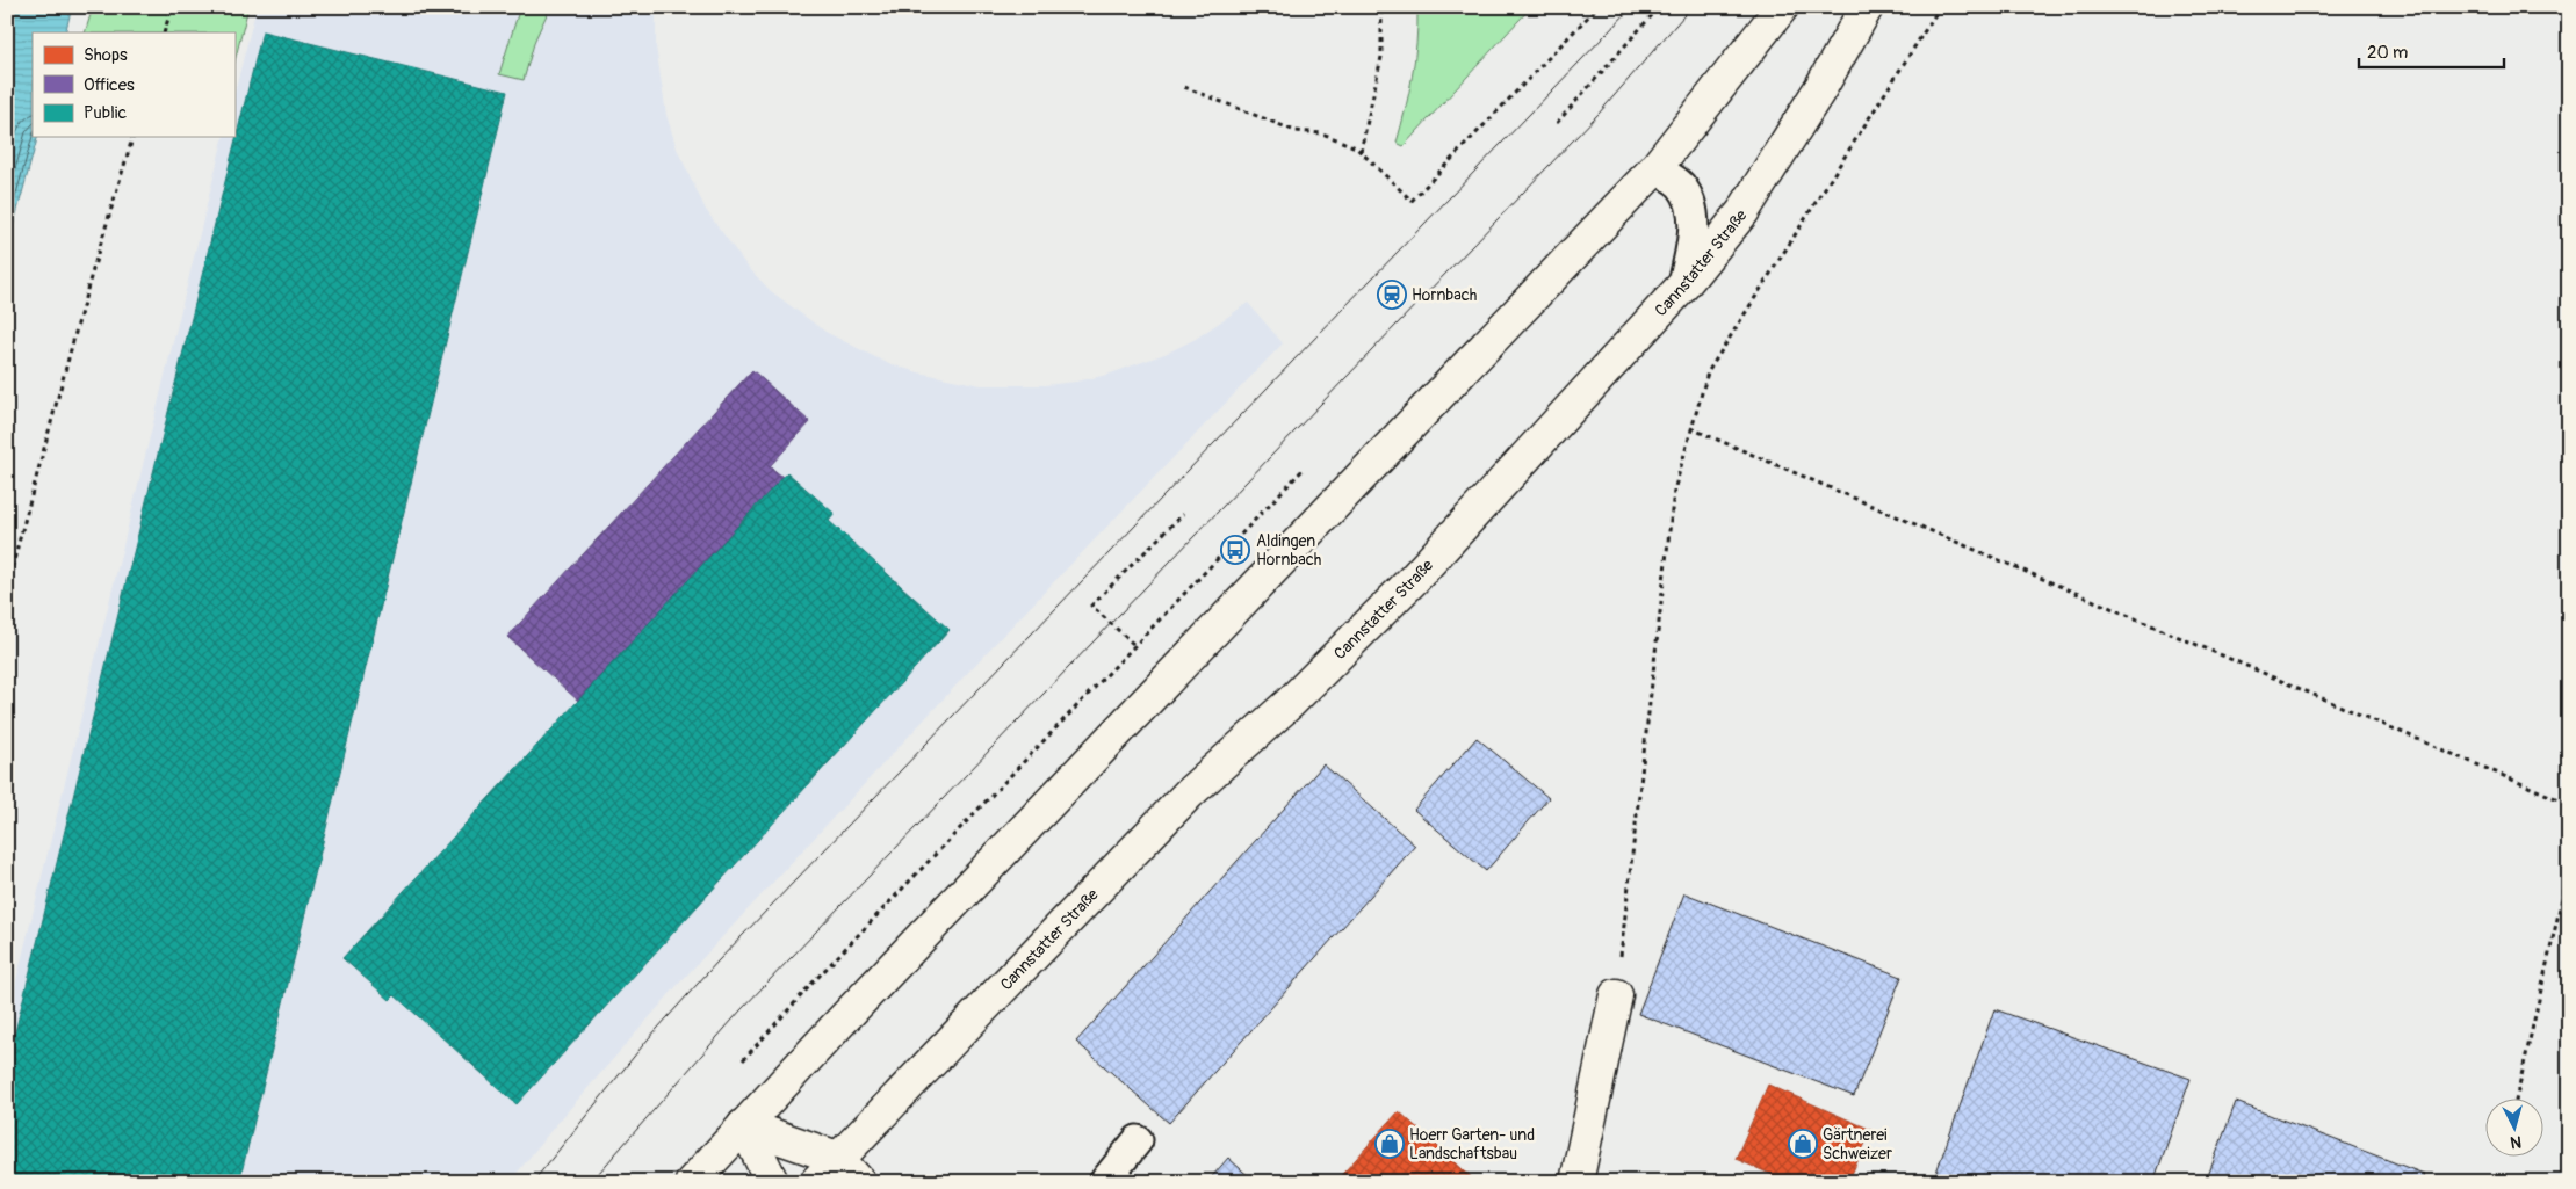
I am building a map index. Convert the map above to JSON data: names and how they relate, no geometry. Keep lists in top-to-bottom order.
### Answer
{
  "streets": {
    "main road": ["Cannstatter Straße"]
  },
  "places": {
    "station": ["Hornbach"],
    "bus stop": ["Aldingen Hornbach"],
    "shop": ["Hoerr Garten- und Landschaftsbau", "Gärtnerei Schweizer"]
  },
  "legend": ["Shops", "Offices", "Public"],
  "scale_bar": "20 m",
  "north": "bottom"
}
